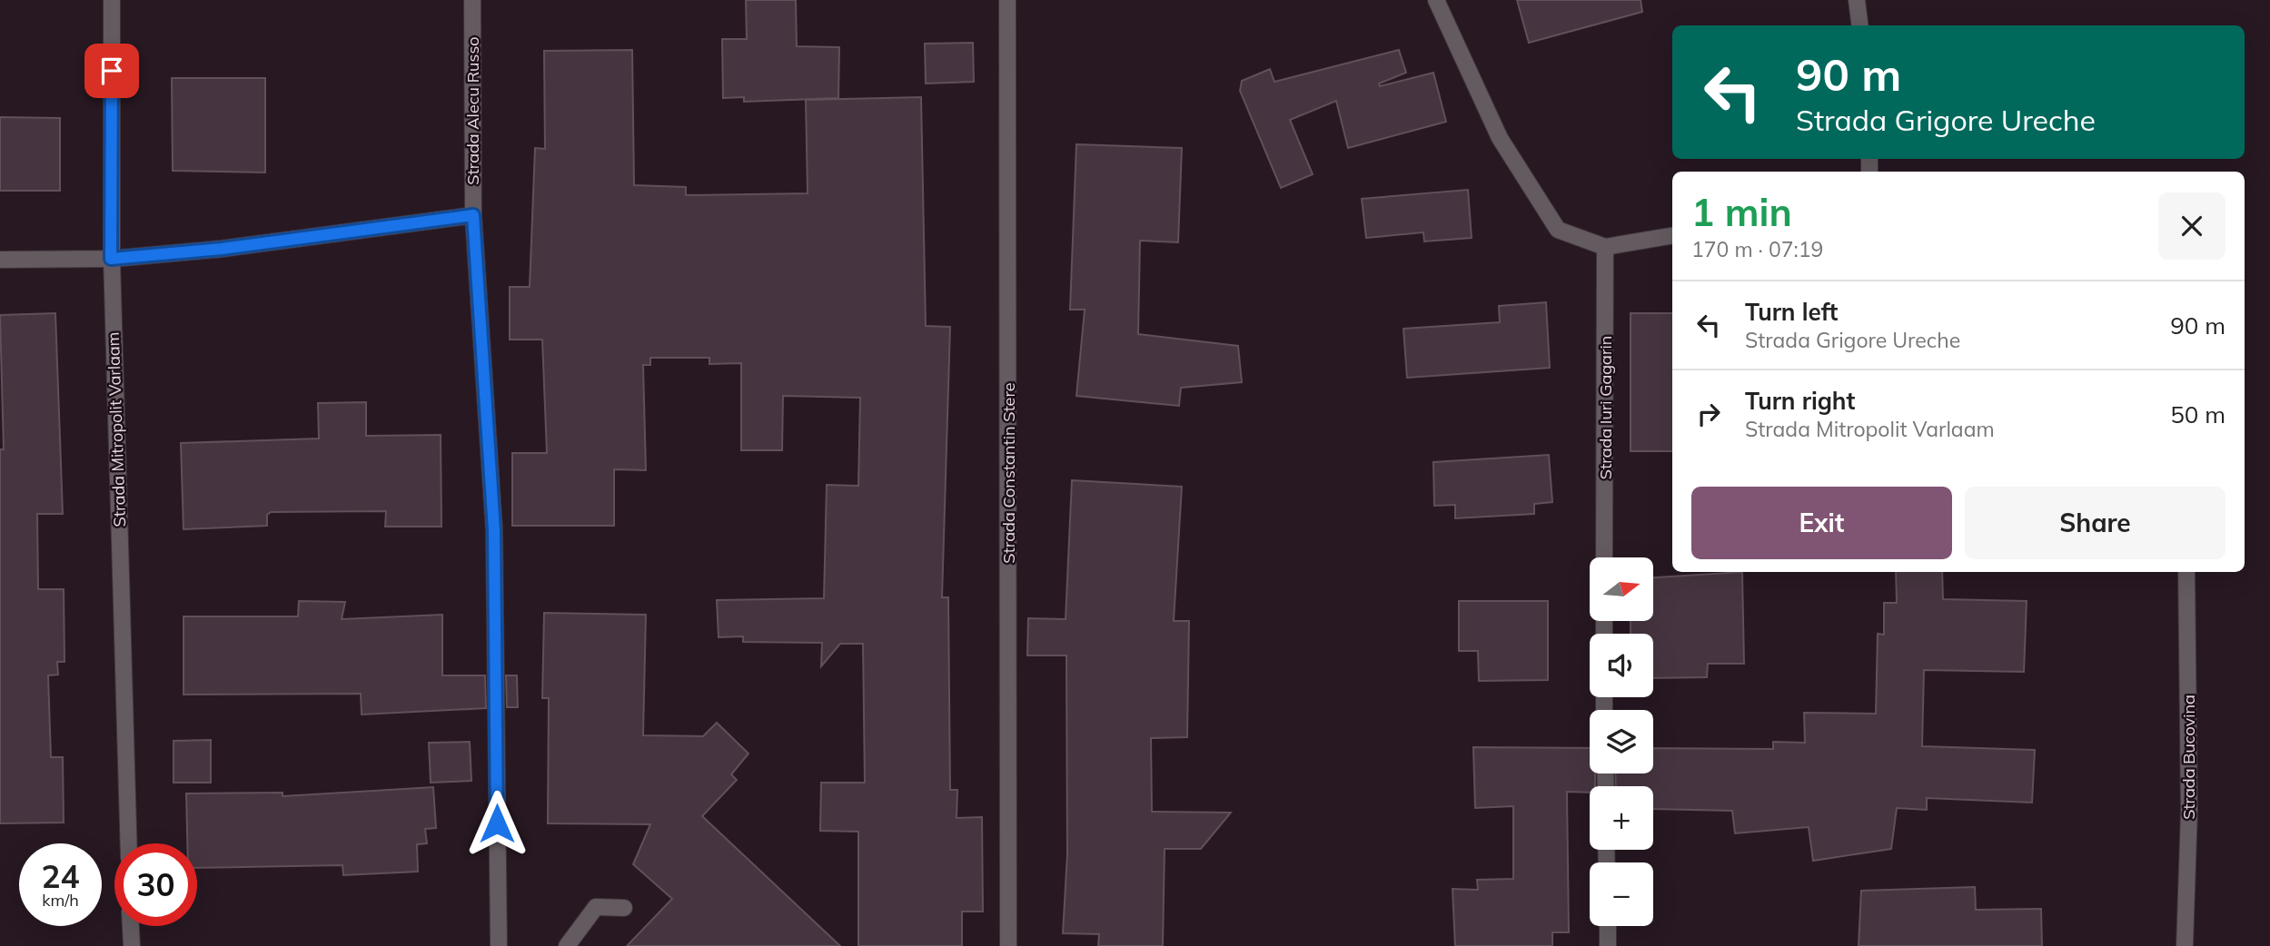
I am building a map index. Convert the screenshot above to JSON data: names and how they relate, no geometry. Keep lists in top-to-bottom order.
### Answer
{
  "streets": {
    "street": [
      "Strada Alecu Russo",
      "Strada Iuri Gagarin",
      "Strada Mitropolit Varlaam",
      "Strada Constantin Stere",
      "Strada Bucovina"
    ]
  },
  "north": "right",
  "page": {
    "turn": ["90 m", "Strada Grigore Ureche"],
    "heading": ["1 min", "170 m · 07:19"],
    "list": [
      {
        "name": "Turn left",
        "note": "Strada Grigore Ureche",
        "value": "90 m"
      },
      {
        "name": "Turn right",
        "note": "Strada Mitropolit Varlaam",
        "value": "50 m"
      }
    ],
    "buttons": ["Exit", "Share"],
    "map_buttons": ["+", "−"],
    "speed": "24 km/h",
    "limit": "30"
  }
}
